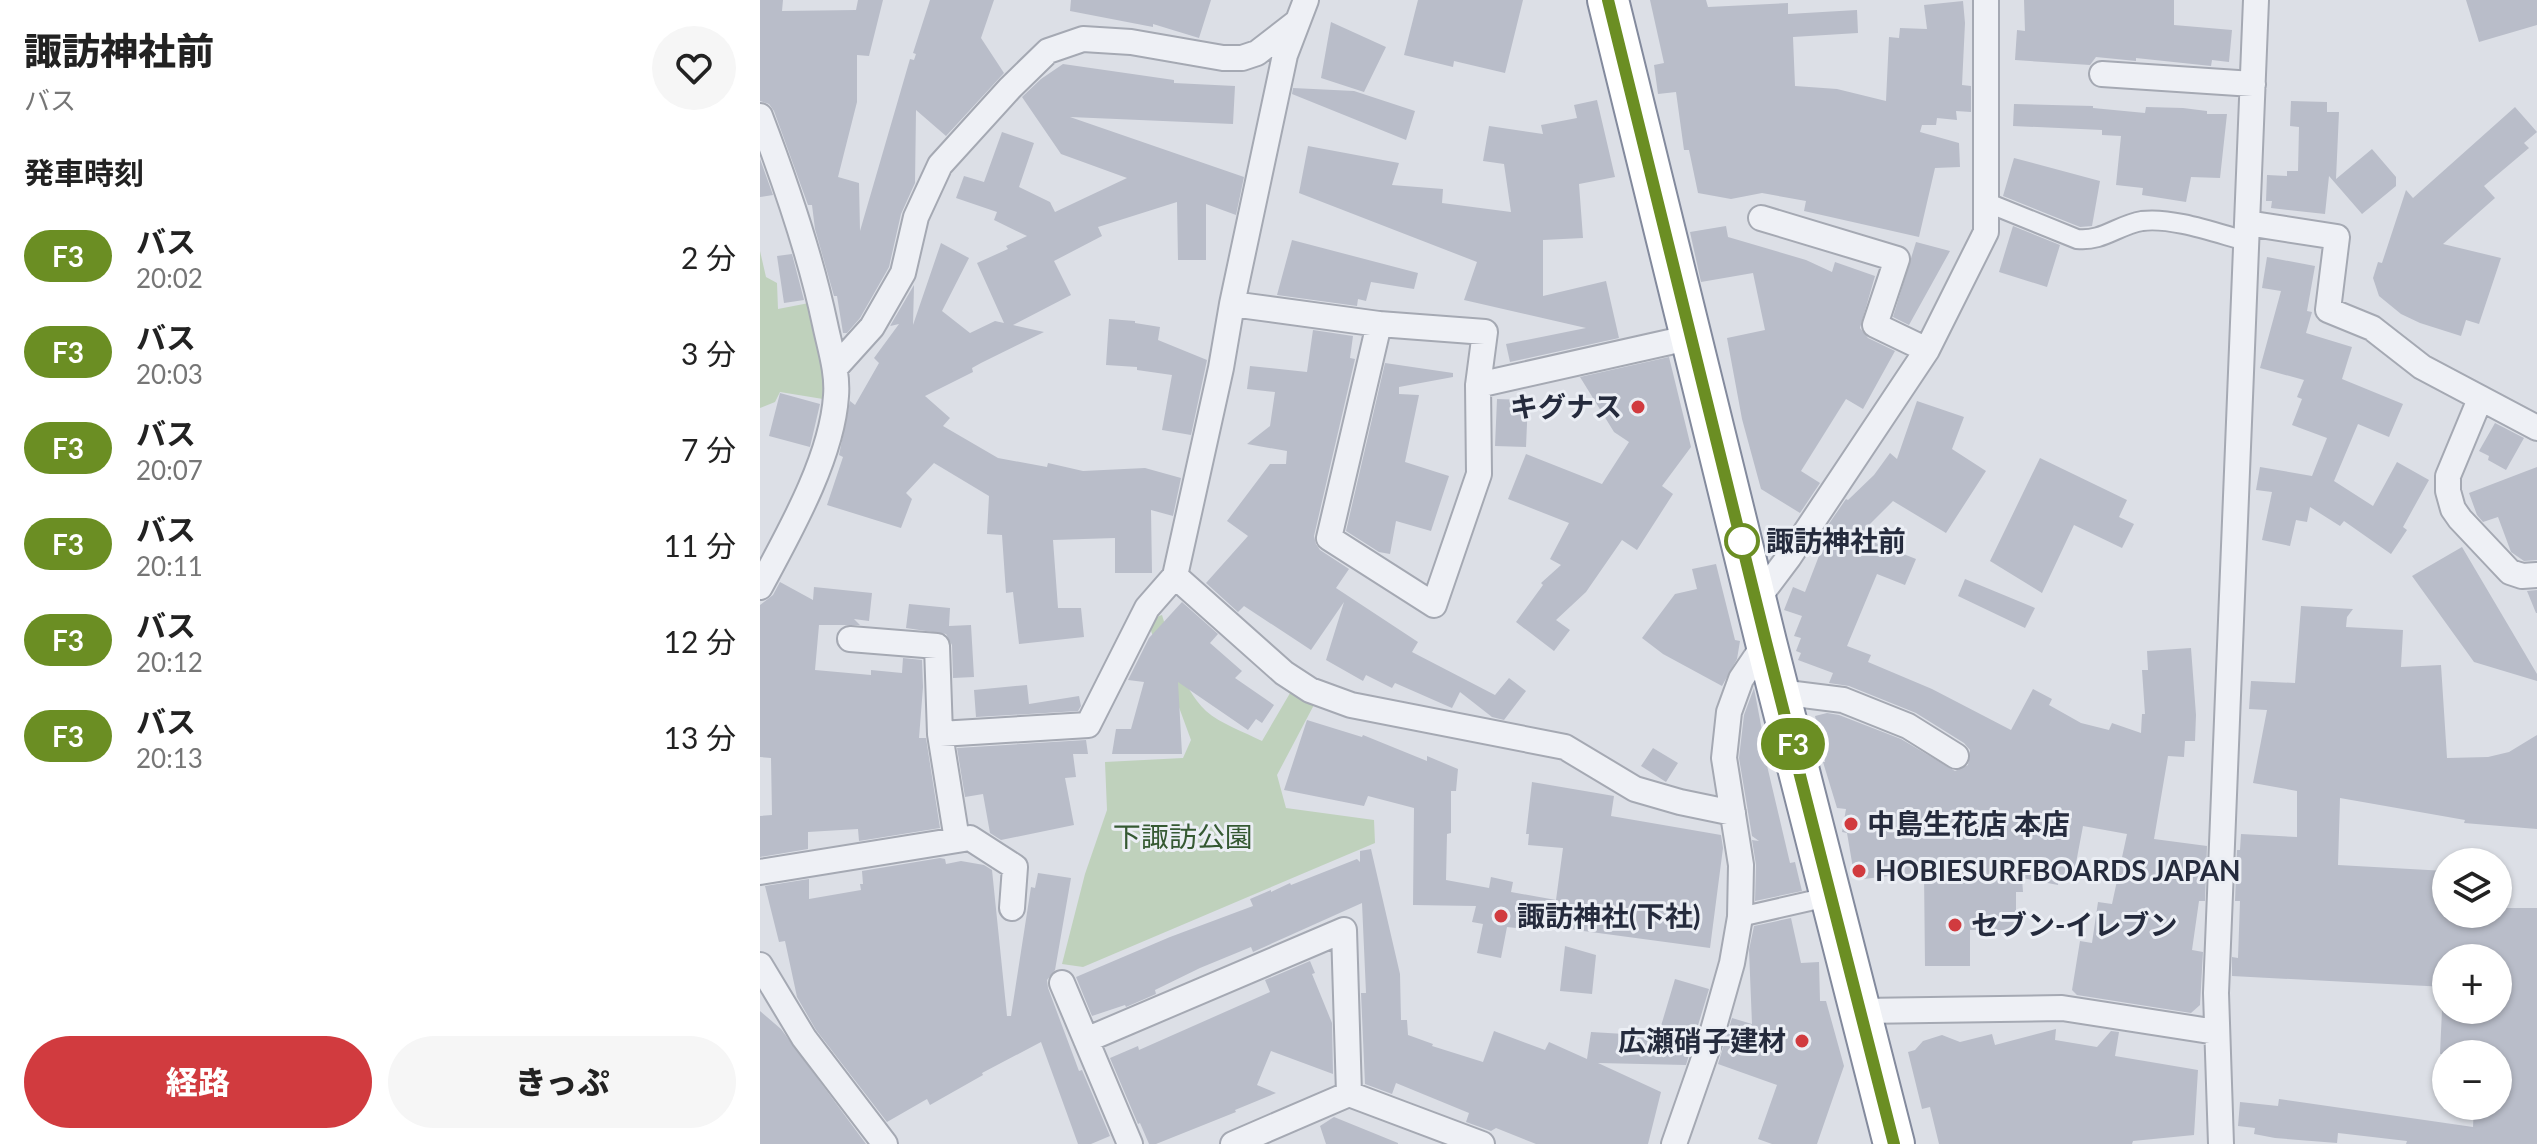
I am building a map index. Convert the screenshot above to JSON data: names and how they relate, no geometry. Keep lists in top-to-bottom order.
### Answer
{
  "parks": ["下諏訪公園"],
  "places": [
    "キグナス",
    "諏訪神社前",
    "中島生花店 本店",
    "HOBIESURFBOARDS JAPAN",
    "諏訪神社(下社)",
    "セブン-イレブン",
    "広瀬硝子建材"
  ],
  "lines": ["bus line F3"],
  "page": {
    "heading": [
      ["諏訪神社前", "バス"],
      "発車時刻"
    ],
    "on_map": "F3",
    "list": [
      {
        "mark": "F3",
        "name": "バス",
        "note": "20:02",
        "value": "2 分"
      },
      {
        "mark": "F3",
        "name": "バス",
        "note": "20:03",
        "value": "3 分"
      },
      {
        "mark": "F3",
        "name": "バス",
        "note": "20:07",
        "value": "7 分"
      },
      {
        "mark": "F3",
        "name": "バス",
        "note": "20:11",
        "value": "11 分"
      },
      {
        "mark": "F3",
        "name": "バス",
        "note": "20:12",
        "value": "12 分"
      },
      {
        "mark": "F3",
        "name": "バス",
        "note": "20:13",
        "value": "13 分"
      }
    ],
    "map_buttons": ["+", "−"],
    "buttons": ["経路", "きっぷ"]
  }
}
